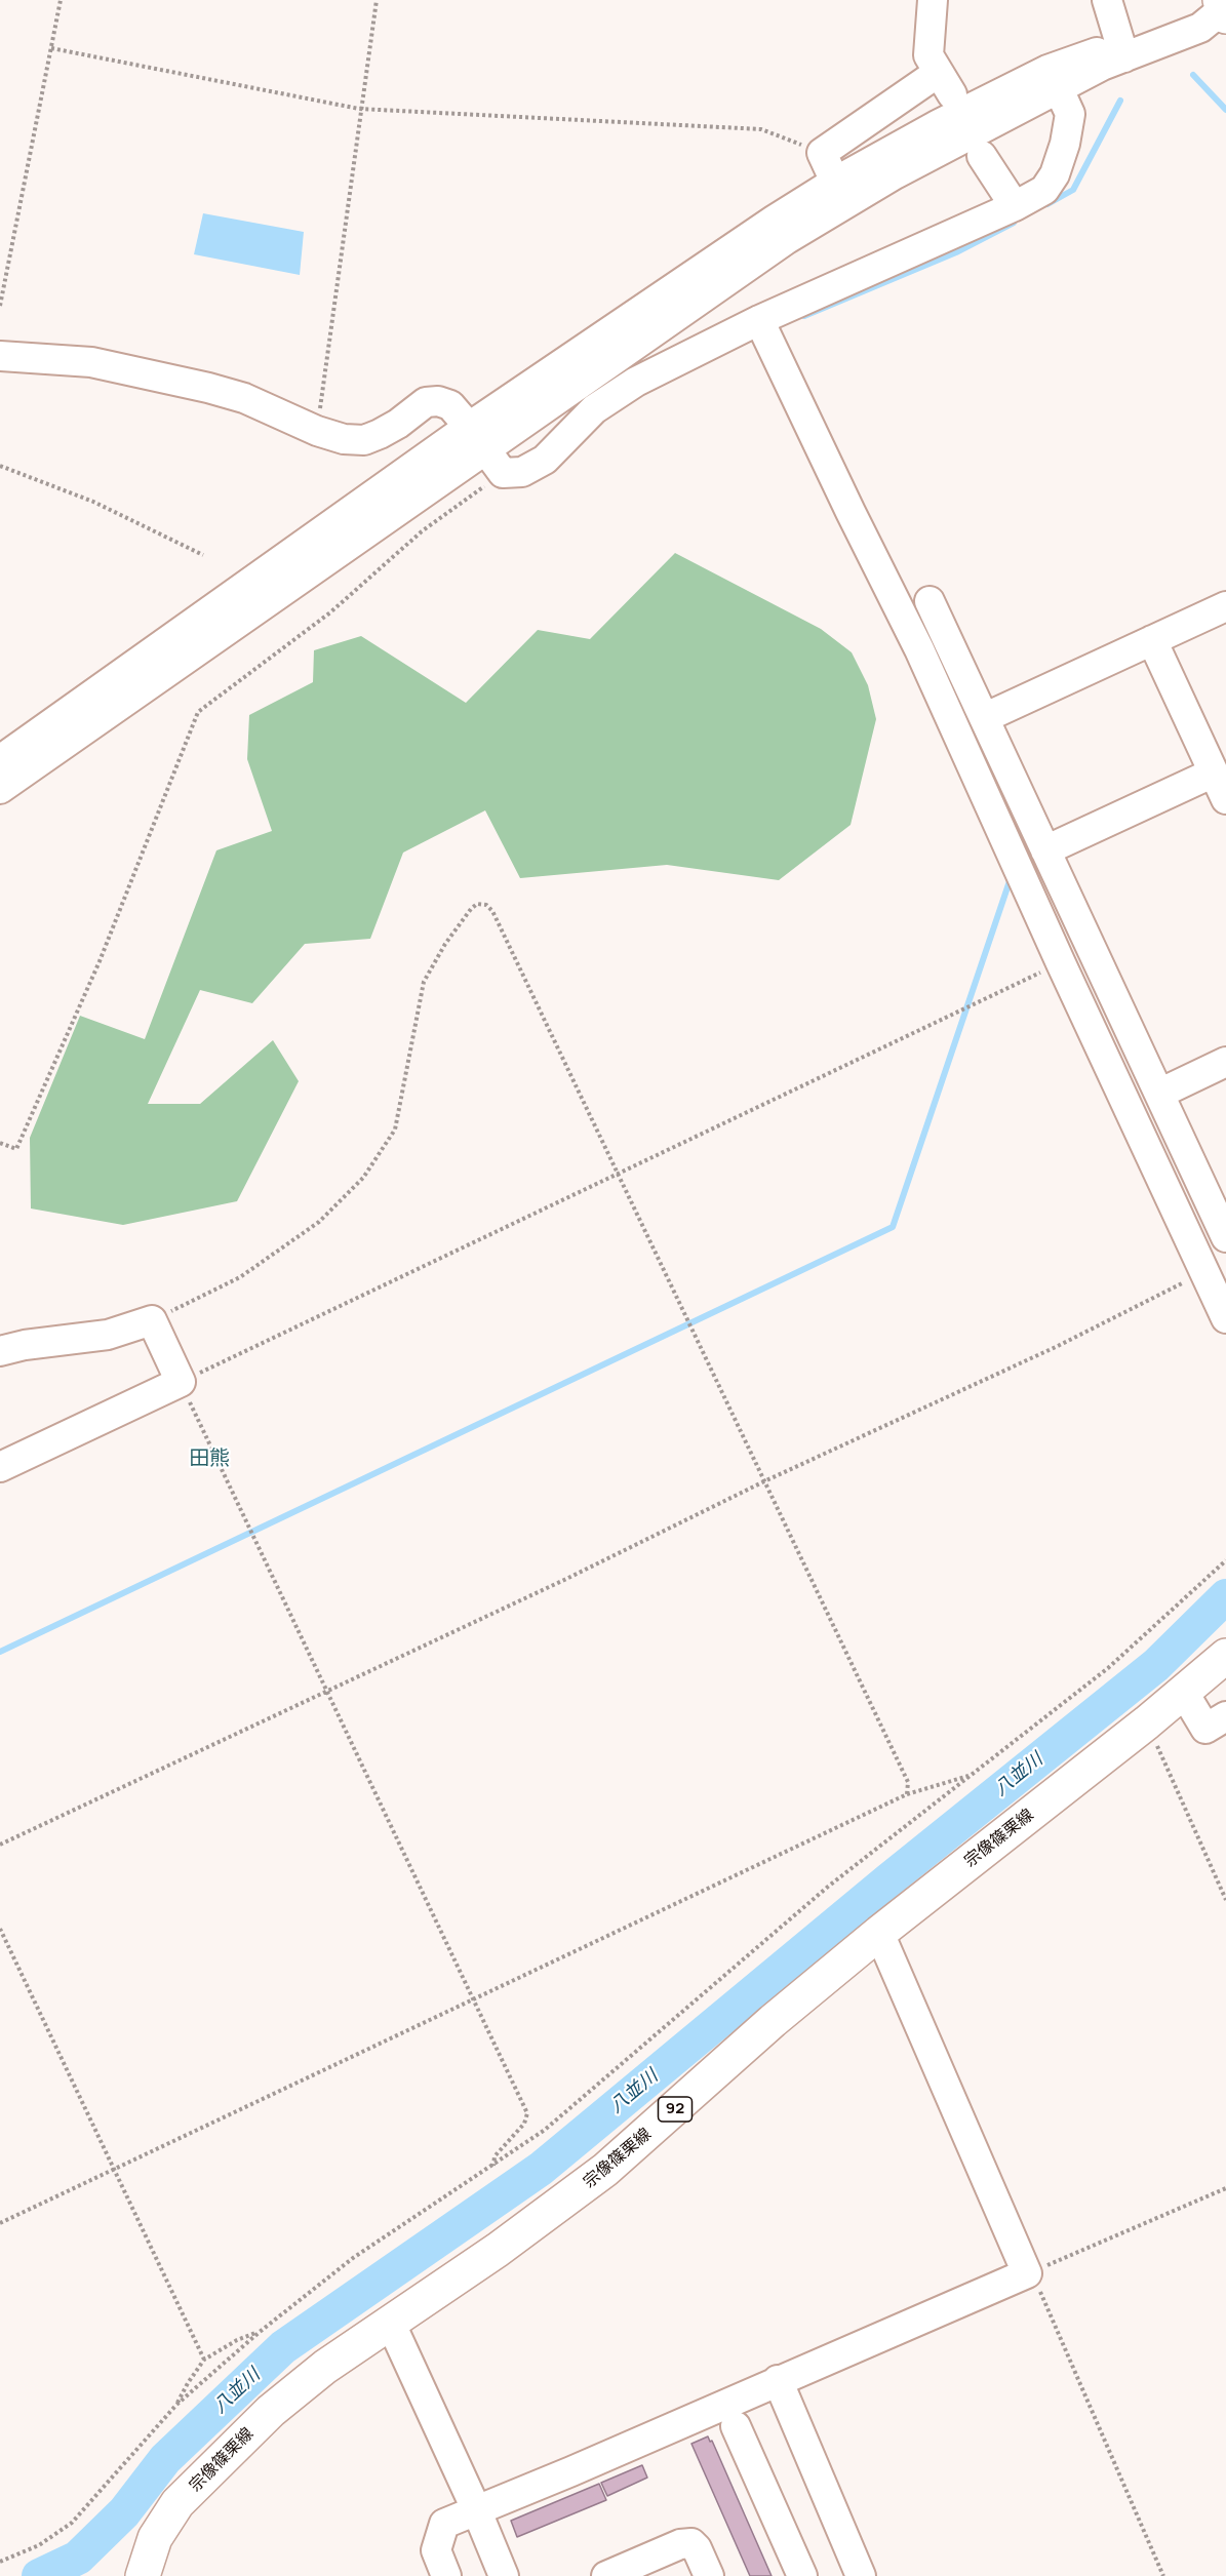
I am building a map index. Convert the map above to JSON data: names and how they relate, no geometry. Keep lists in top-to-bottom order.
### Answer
{
  "streets": {
    "main road": ["宗像篠栗線", "92"]
  },
  "districts": ["田熊"],
  "water": ["八並川"]
}
